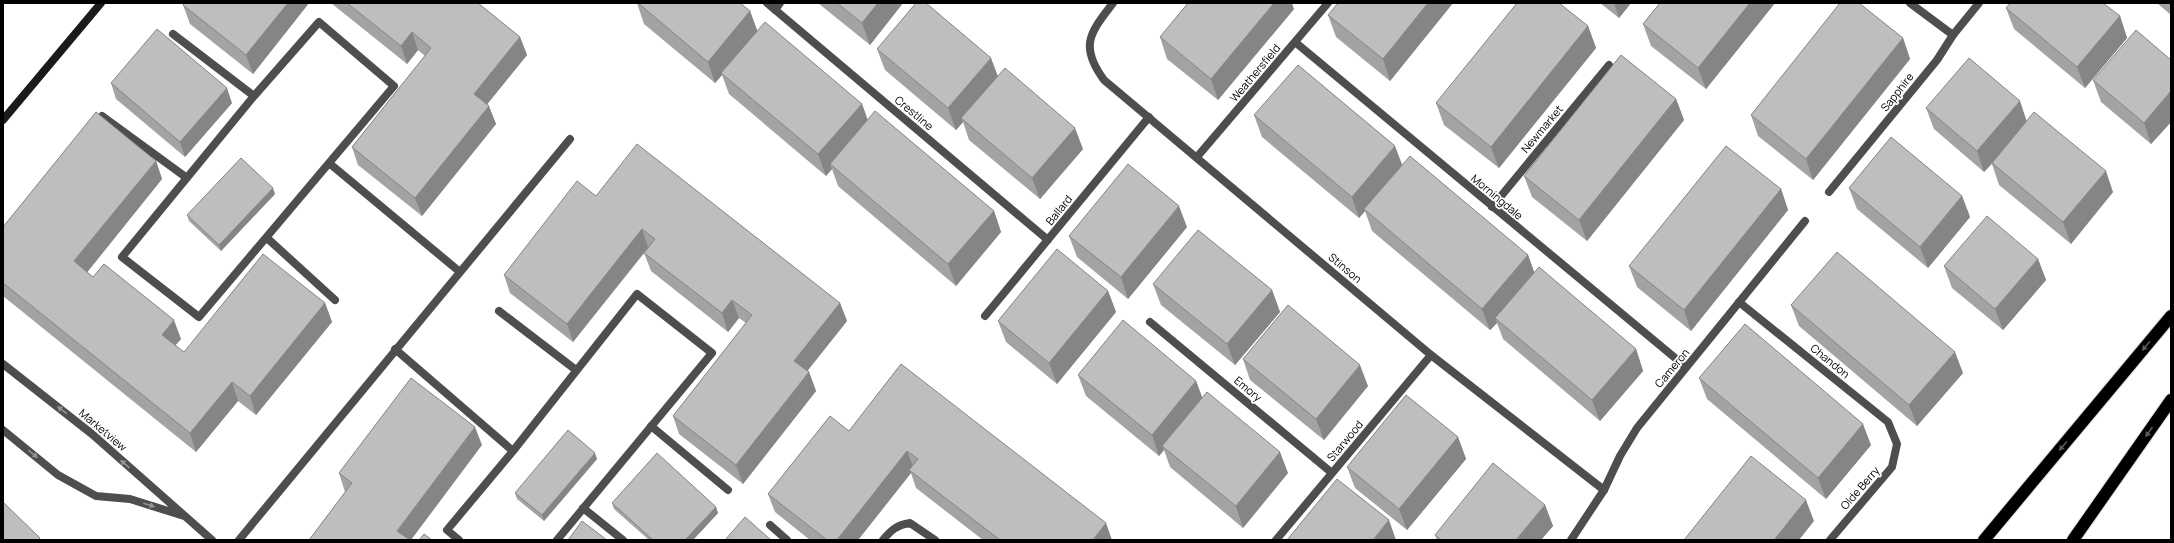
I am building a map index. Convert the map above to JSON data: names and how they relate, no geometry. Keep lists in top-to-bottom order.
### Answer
{
  "streets": {
    "street": [
      "Weathersfield",
      "Sapphire",
      "Crestline",
      "Newmarket",
      "Morningdale",
      "Ballard",
      "Stinson",
      "Chandon",
      "Cameron",
      "Emory",
      "Marketview",
      "Starwood",
      "Olde Berry"
    ]
  },
  "crossings": [
    ["Weathersfield", "Morningdale"],
    ["Weathersfield", "Stinson"],
    ["Crestline", "Ballard"],
    ["Newmarket", "Morningdale"],
    ["Morningdale", "Cameron"],
    ["Ballard", "Stinson"],
    ["Stinson", "Cameron"],
    ["Stinson", "Starwood"],
    ["Chandon", "Cameron"],
    ["Chandon", "Olde Berry"],
    ["Emory", "Starwood"]
  ]
}
